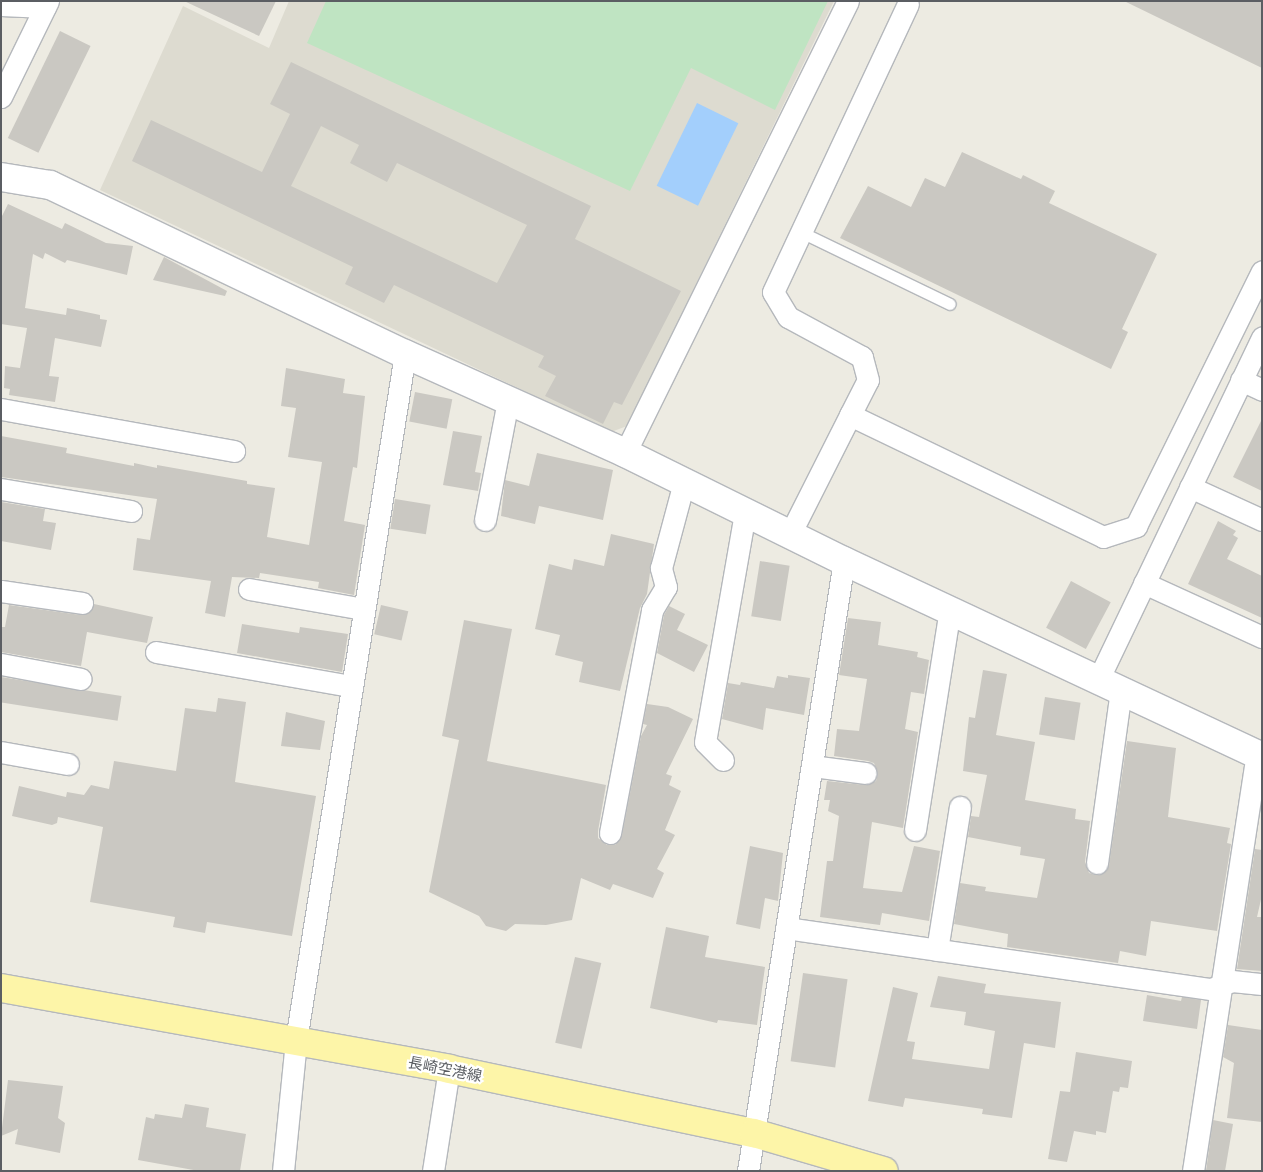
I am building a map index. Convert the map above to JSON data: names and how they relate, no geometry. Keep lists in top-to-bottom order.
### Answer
{
  "streets": {
    "main road": ["長崎空港線"]
  }
}
